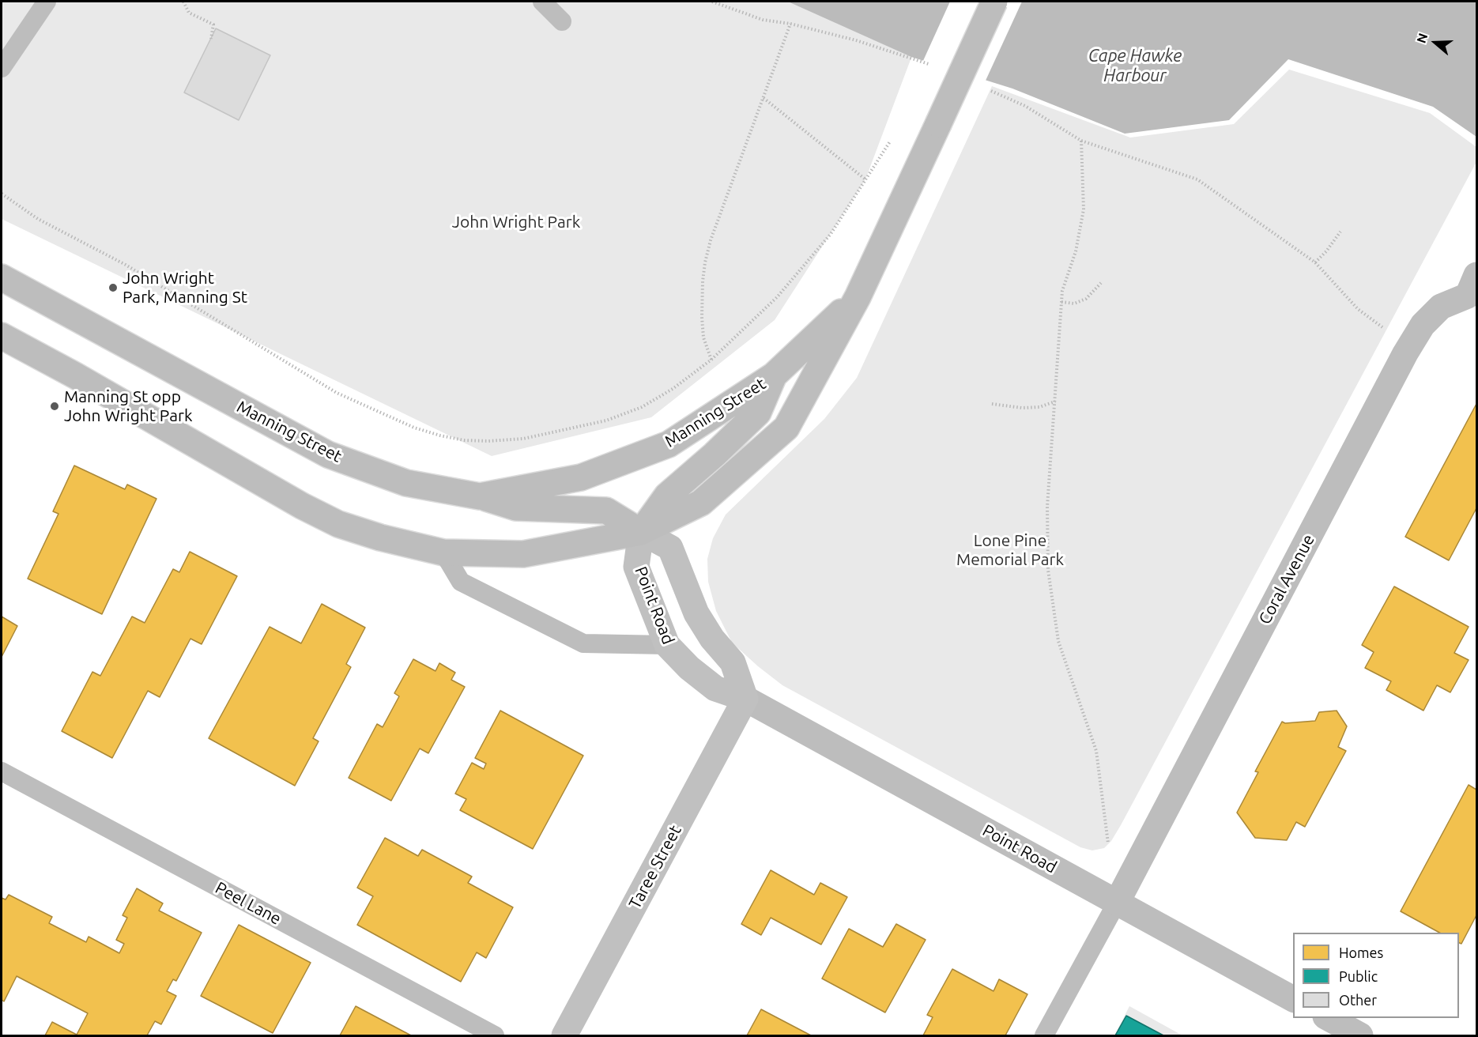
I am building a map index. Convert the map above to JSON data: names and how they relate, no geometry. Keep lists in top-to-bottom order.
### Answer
{
  "streets": {
    "main road": ["Manning Street", "Coral Avenue", "Point Road"],
    "street": ["Taree Street"],
    "lane": ["Peel Lane"]
  },
  "crossings": [
    ["Manning Street", "Point Road"],
    ["Coral Avenue", "Point Road"],
    ["Point Road", "Taree Street"]
  ],
  "water": ["Cape Hawke Harbour"],
  "parks": ["John Wright Park", "Lone Pine Memorial Park"],
  "places": ["John Wright Park, Manning St", "Manning St opp John Wright Park"],
  "legend": ["Homes", "Public", "Other"],
  "north": "left"
}
